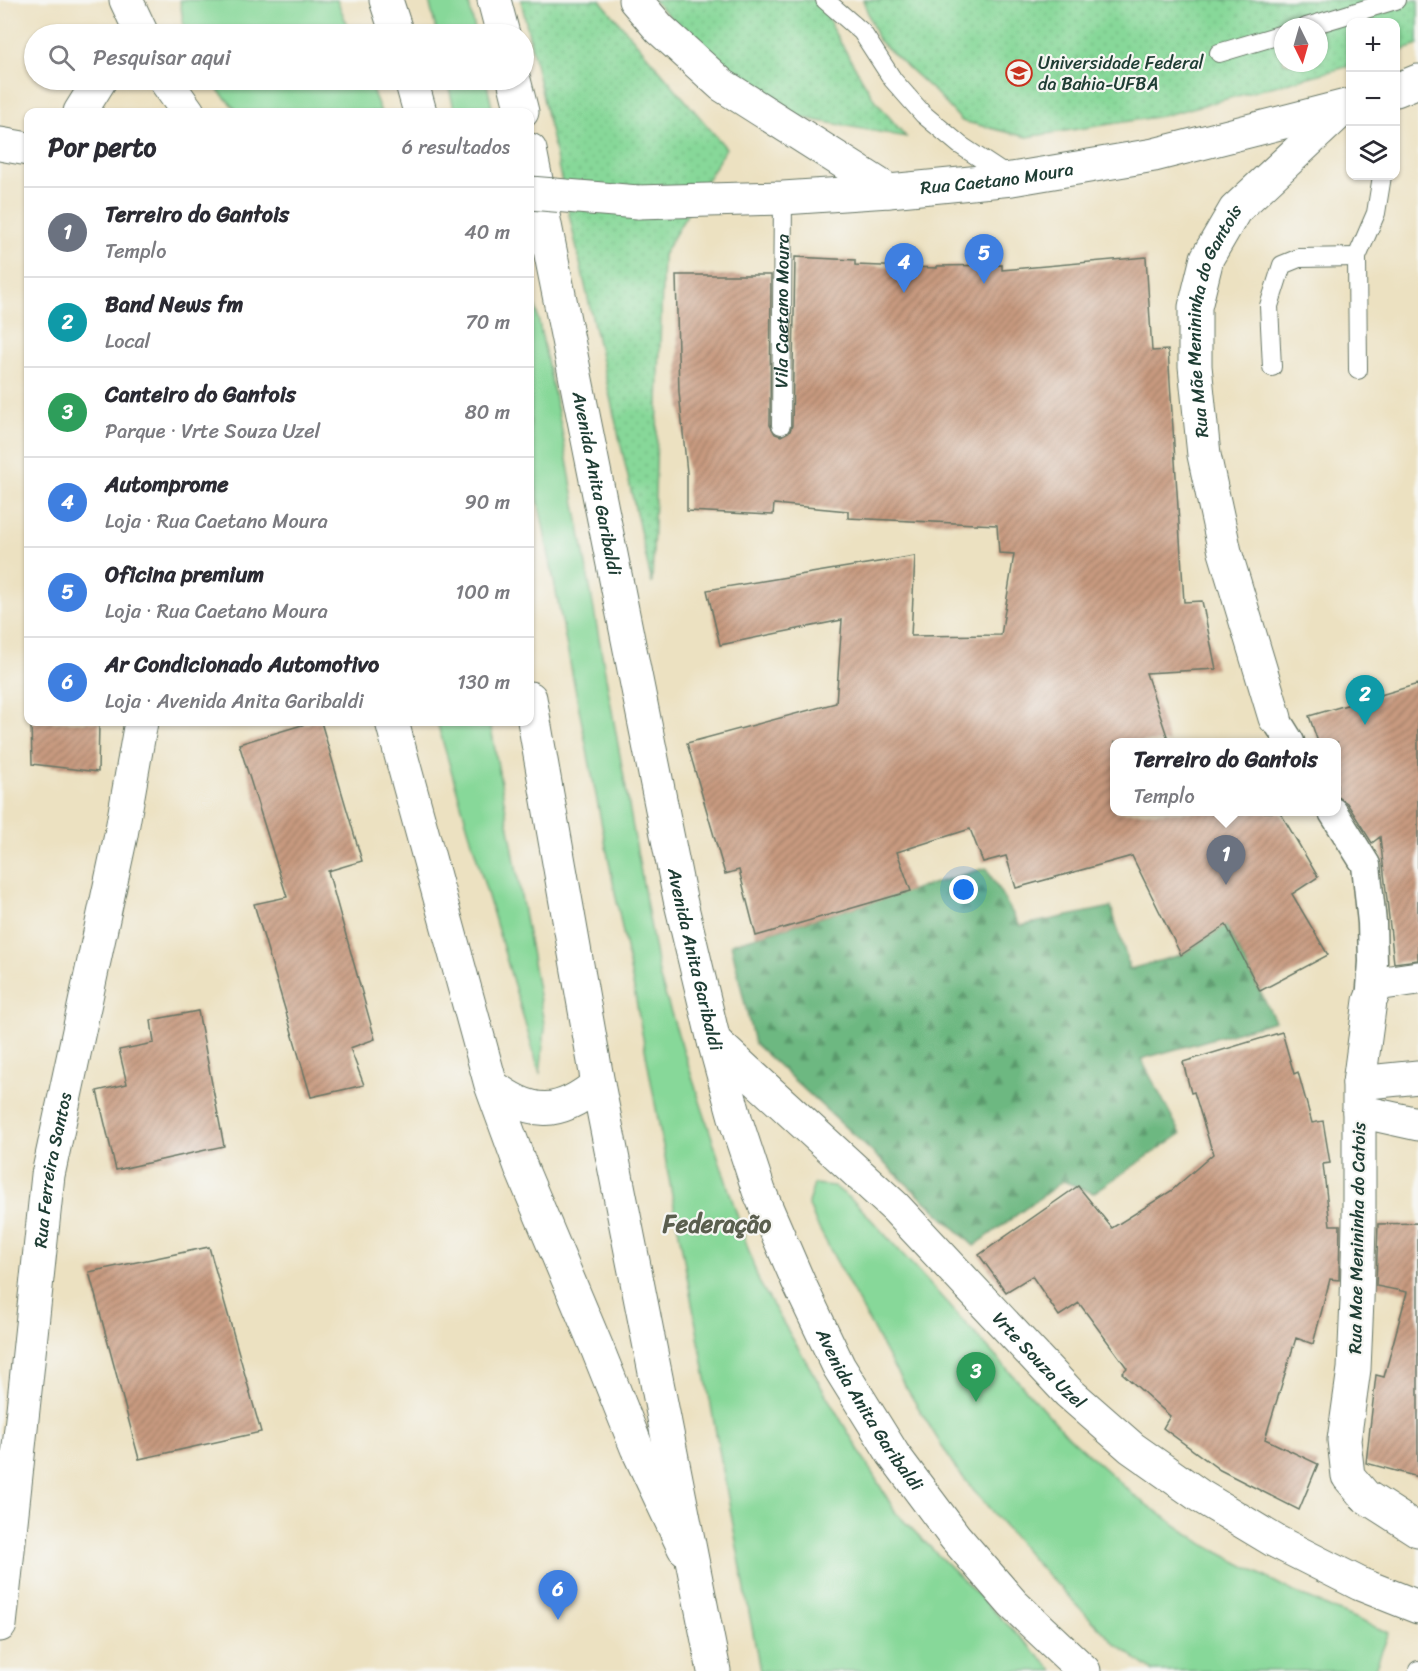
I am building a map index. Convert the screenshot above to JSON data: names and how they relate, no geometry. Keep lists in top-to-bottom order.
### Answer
{
  "streets": {
    "street": [
      "Rua Caetano Moura",
      "Rua Mãe Menininha do Gantois",
      "Avenida Anita Garibaldi",
      "Rua Ferreira Santos",
      "Rua Mae Menininha do Catois",
      "Vrte Souza Uzel"
    ],
    "lane": ["Vila Caetano Moura"]
  },
  "crossings": [
    ["Rua Caetano Moura", "Vila Caetano Moura"],
    ["Avenida Anita Garibaldi", "Vrte Souza Uzel"]
  ],
  "districts": ["Federação"],
  "places": {
    "school or university": ["Universidade Federal da Bahia-UFBA"]
  },
  "north": "bottom",
  "page": {
    "map_buttons": ["+", "−"],
    "search": "Pesquisar aqui",
    "heading": ["Por perto", "6 resultados"],
    "list": [
      {
        "mark": "1",
        "name": "Terreiro do Gantois",
        "note": "Templo",
        "value": "40 m"
      },
      {
        "mark": "2",
        "name": "Band News fm",
        "note": "Local",
        "value": "70 m"
      },
      {
        "mark": "3",
        "name": "Canteiro do Gantois",
        "note": "Parque · Vrte Souza Uzel",
        "value": "80 m"
      },
      {
        "mark": "4",
        "name": "Automprome",
        "note": "Loja · Rua Caetano Moura",
        "value": "90 m"
      },
      {
        "mark": "5",
        "name": "Oficina premium",
        "note": "Loja · Rua Caetano Moura",
        "value": "100 m"
      },
      {
        "mark": "6",
        "name": "Ar Condicionado Automotivo",
        "note": "Loja · Avenida Anita Garibaldi",
        "value": "130 m"
      }
    ],
    "pins": [
      "5",
      "4",
      "2",
      "1",
      "3",
      "6"
    ],
    "popup": ["Terreiro do Gantois", "Templo"]
  }
}
